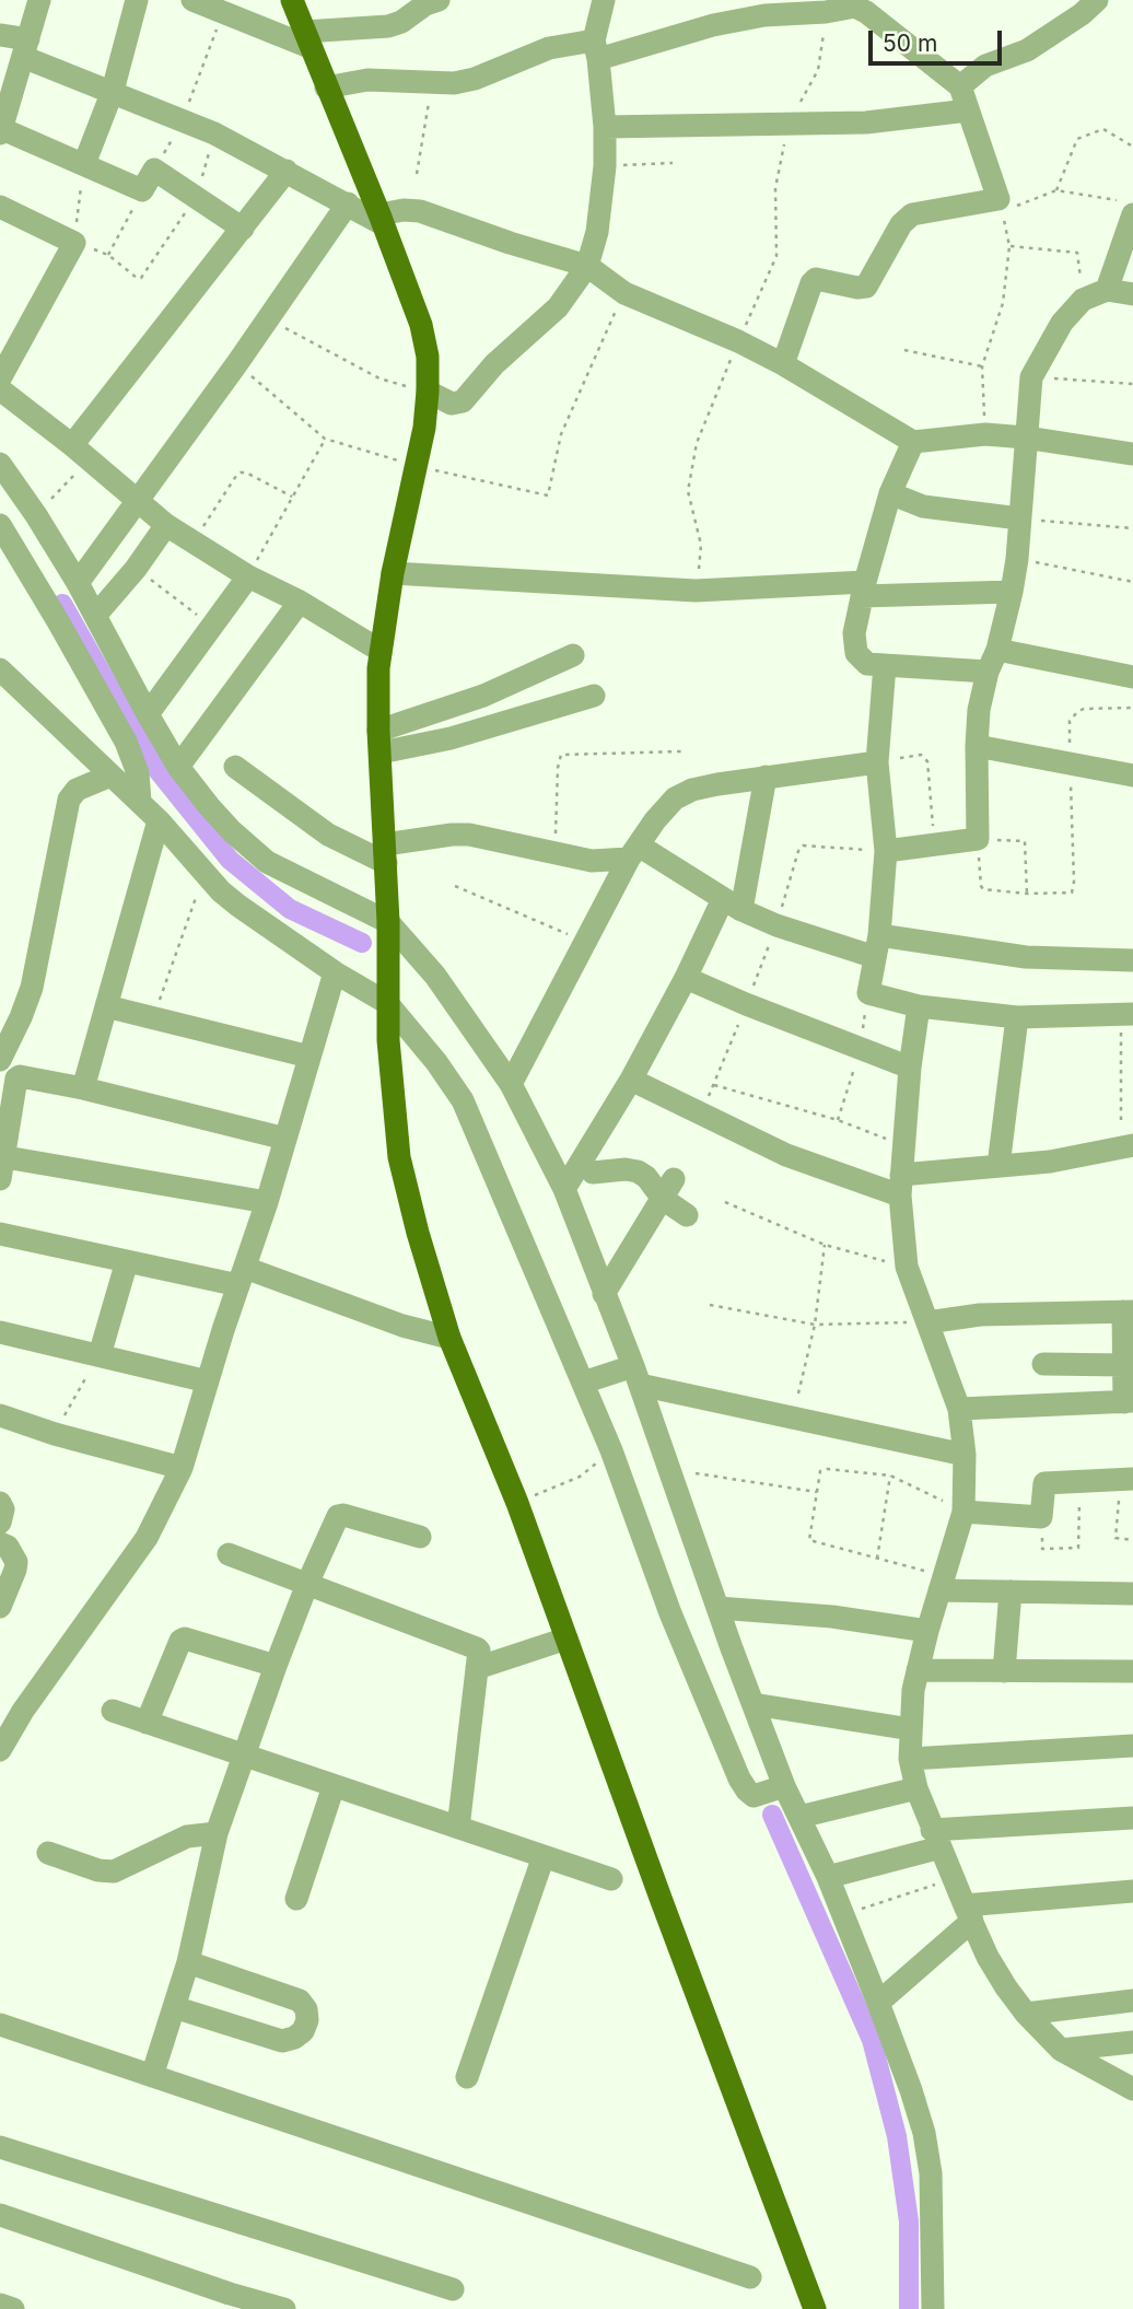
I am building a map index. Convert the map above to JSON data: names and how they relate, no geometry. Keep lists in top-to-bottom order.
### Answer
{
  "scale_bar": "50 m"
}
